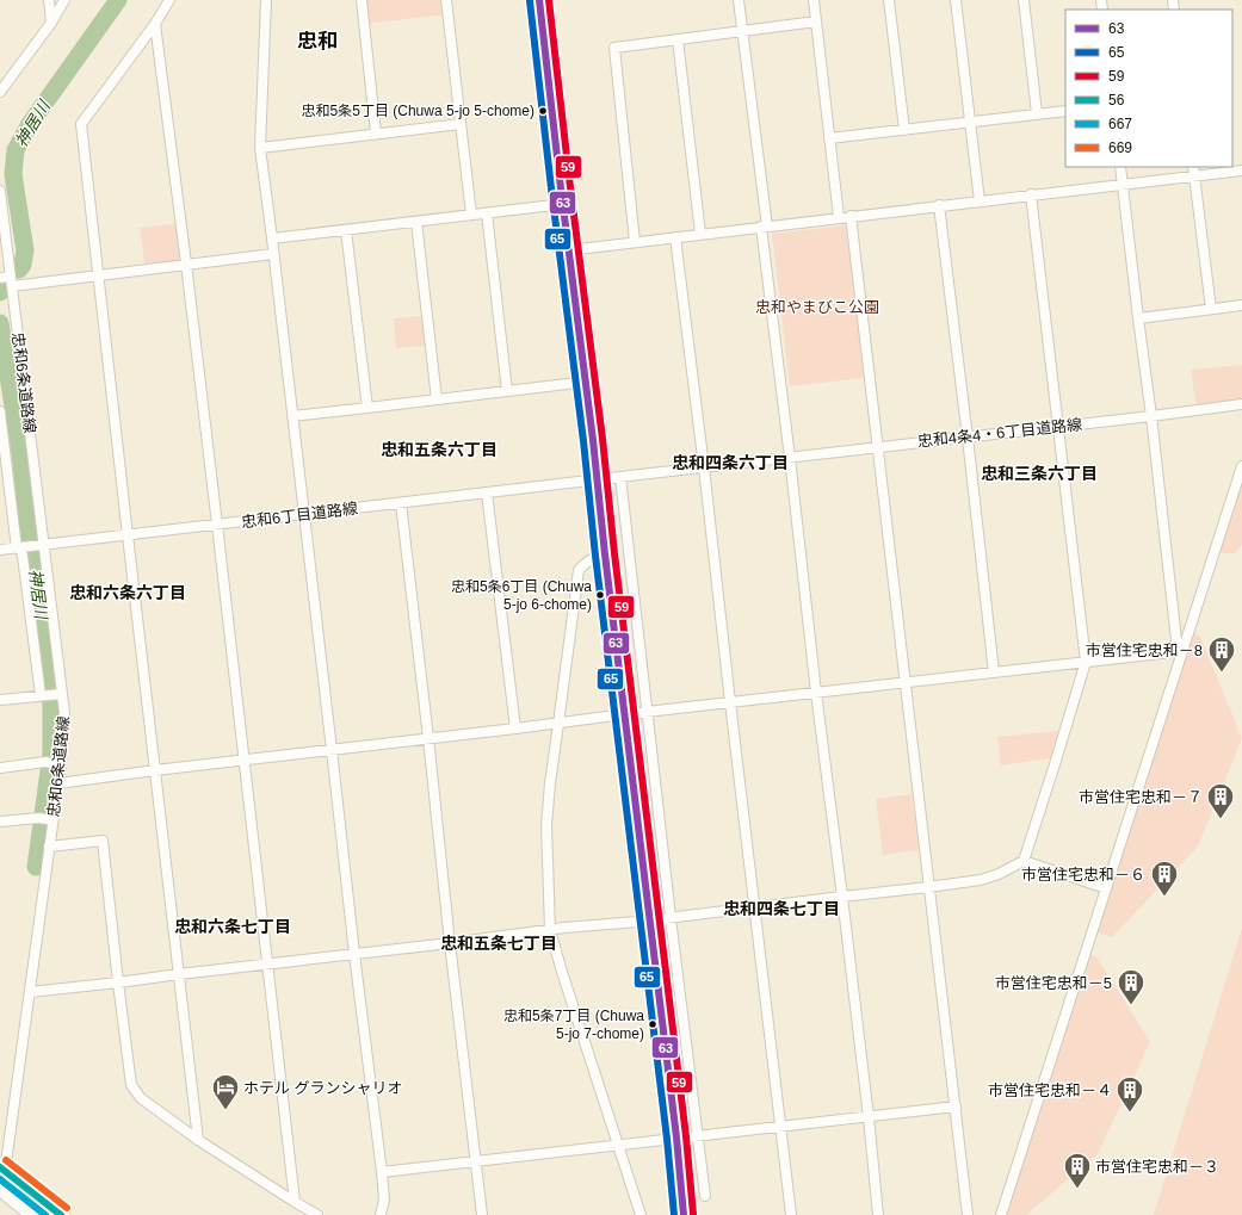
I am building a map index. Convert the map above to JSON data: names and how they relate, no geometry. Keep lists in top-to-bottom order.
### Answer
{
  "streets": {
    "street": ["忠和6条道路線", "忠和4条4・6丁目道路線", "忠和6丁目道路線"]
  },
  "crossings": [
    ["忠和6条道路線", "忠和6丁目道路線"],
    ["忠和4条4・6丁目道路線", "忠和6丁目道路線"]
  ],
  "districts": [
    "忠和",
    "忠和五条六丁目",
    "忠和四条六丁目",
    "忠和三条六丁目",
    "忠和六条六丁目",
    "忠和四条七丁目",
    "忠和六条七丁目",
    "忠和五条七丁目"
  ],
  "water": ["神居川"],
  "parks": ["忠和やまびこ公園"],
  "places": {
    "other": ["忠和5条5丁目 (Chuwa 5-jo 5-chome)", "忠和5条6丁目 (Chuwa 5-jo 6-chome)", "忠和5条7丁目 (Chuwa 5-jo 7-chome)"],
    "building": [
      "市営住宅忠和－8",
      "市営住宅忠和－７",
      "市営住宅忠和－６",
      "市営住宅忠和－5",
      "市営住宅忠和－４",
      "市営住宅忠和－３"
    ],
    "hotel": ["ホテル グランシャリオ"]
  },
  "lines": [
    "transit line 63",
    "transit line 59",
    "transit line 65",
    "transit line 669",
    "transit line 56",
    "transit line 667"
  ],
  "legend": [
    "63",
    "65",
    "59",
    "56",
    "667",
    "669"
  ]
}
